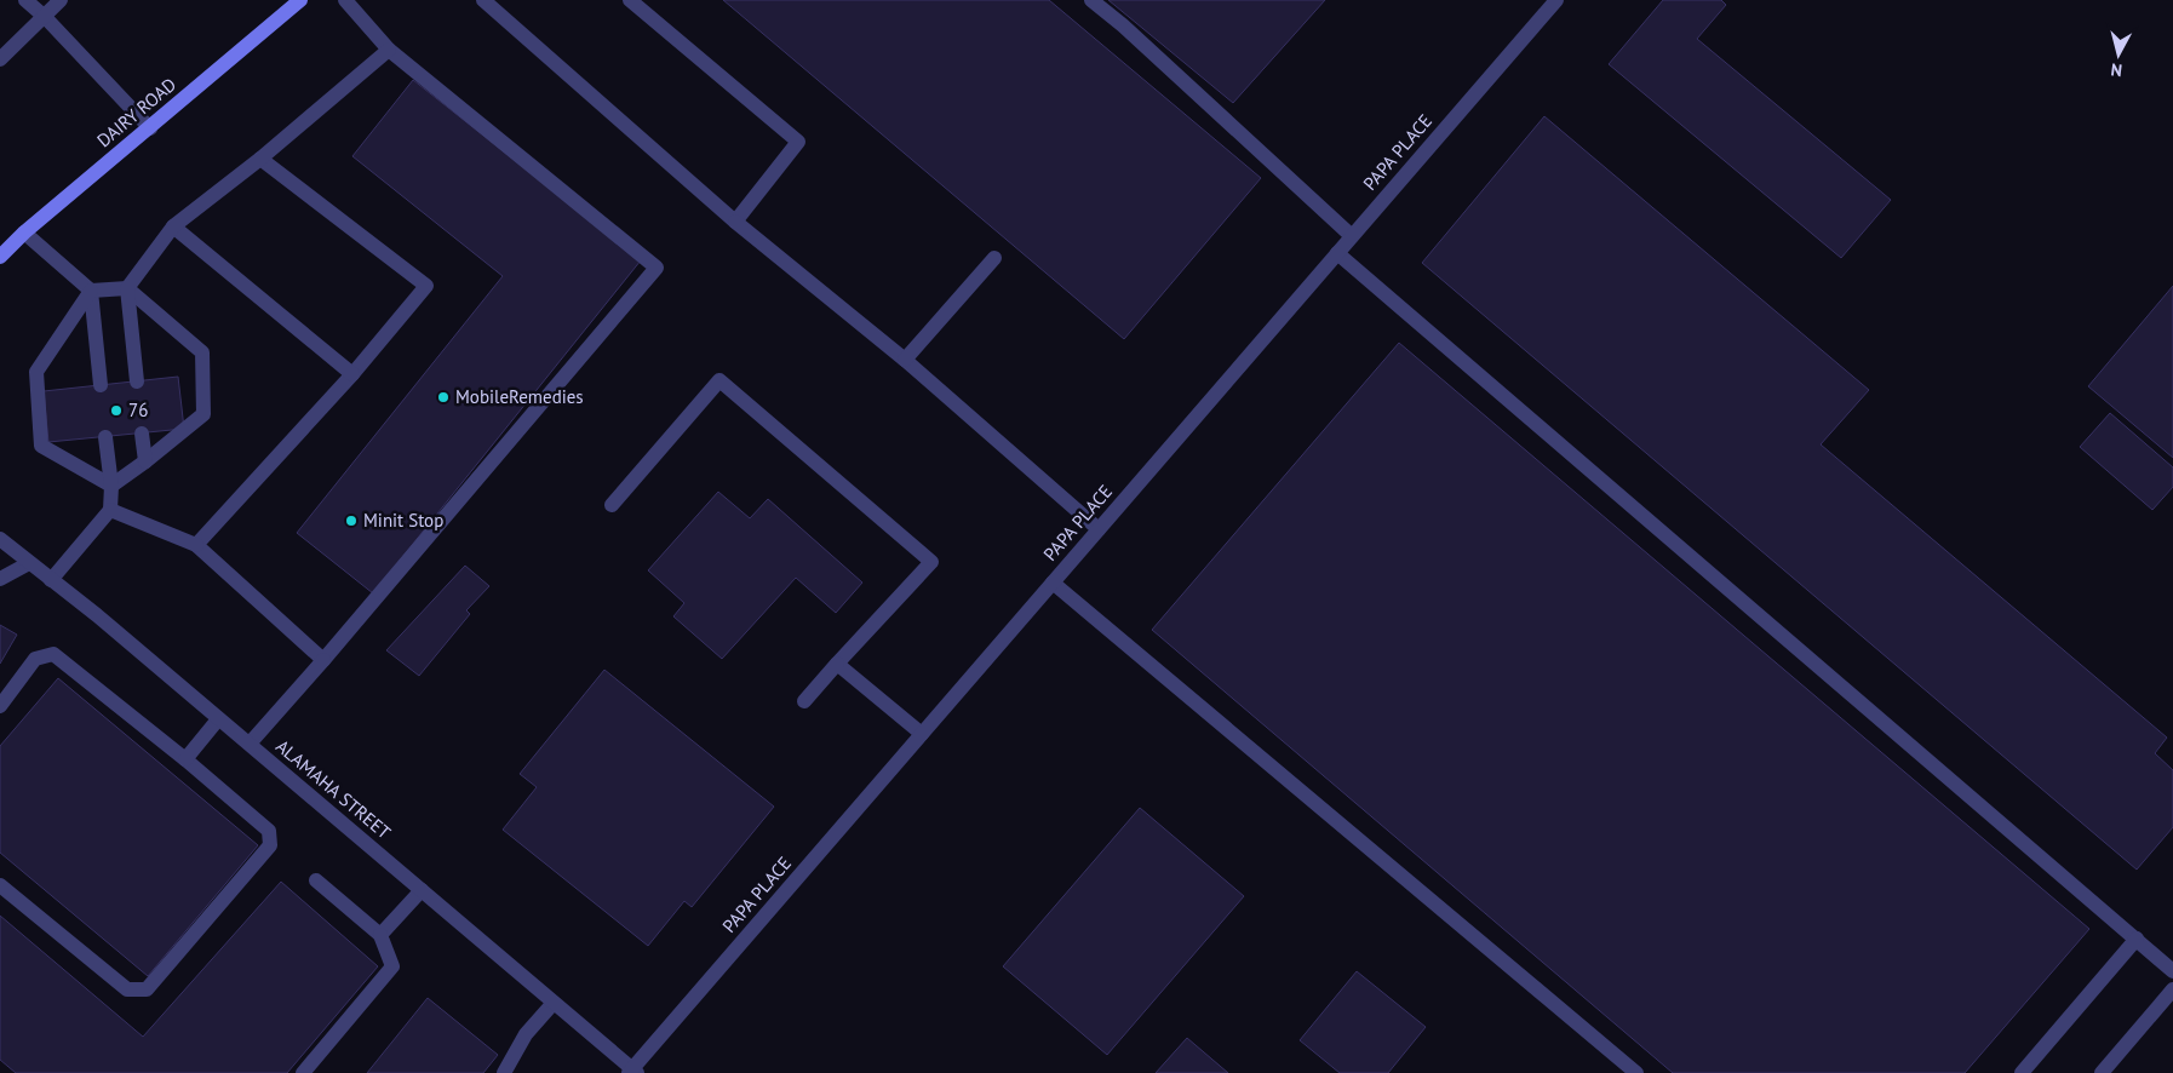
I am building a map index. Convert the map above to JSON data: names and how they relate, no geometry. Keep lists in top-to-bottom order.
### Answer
{
  "streets": {
    "main road": ["DAIRY ROAD"],
    "street": ["PAPA PLACE", "ALAMAHA STREET"]
  },
  "crossings": [
    ["PAPA PLACE", "ALAMAHA STREET"]
  ],
  "places": ["MobileRemedies", "76", "Minit Stop"],
  "north": "bottom"
}
